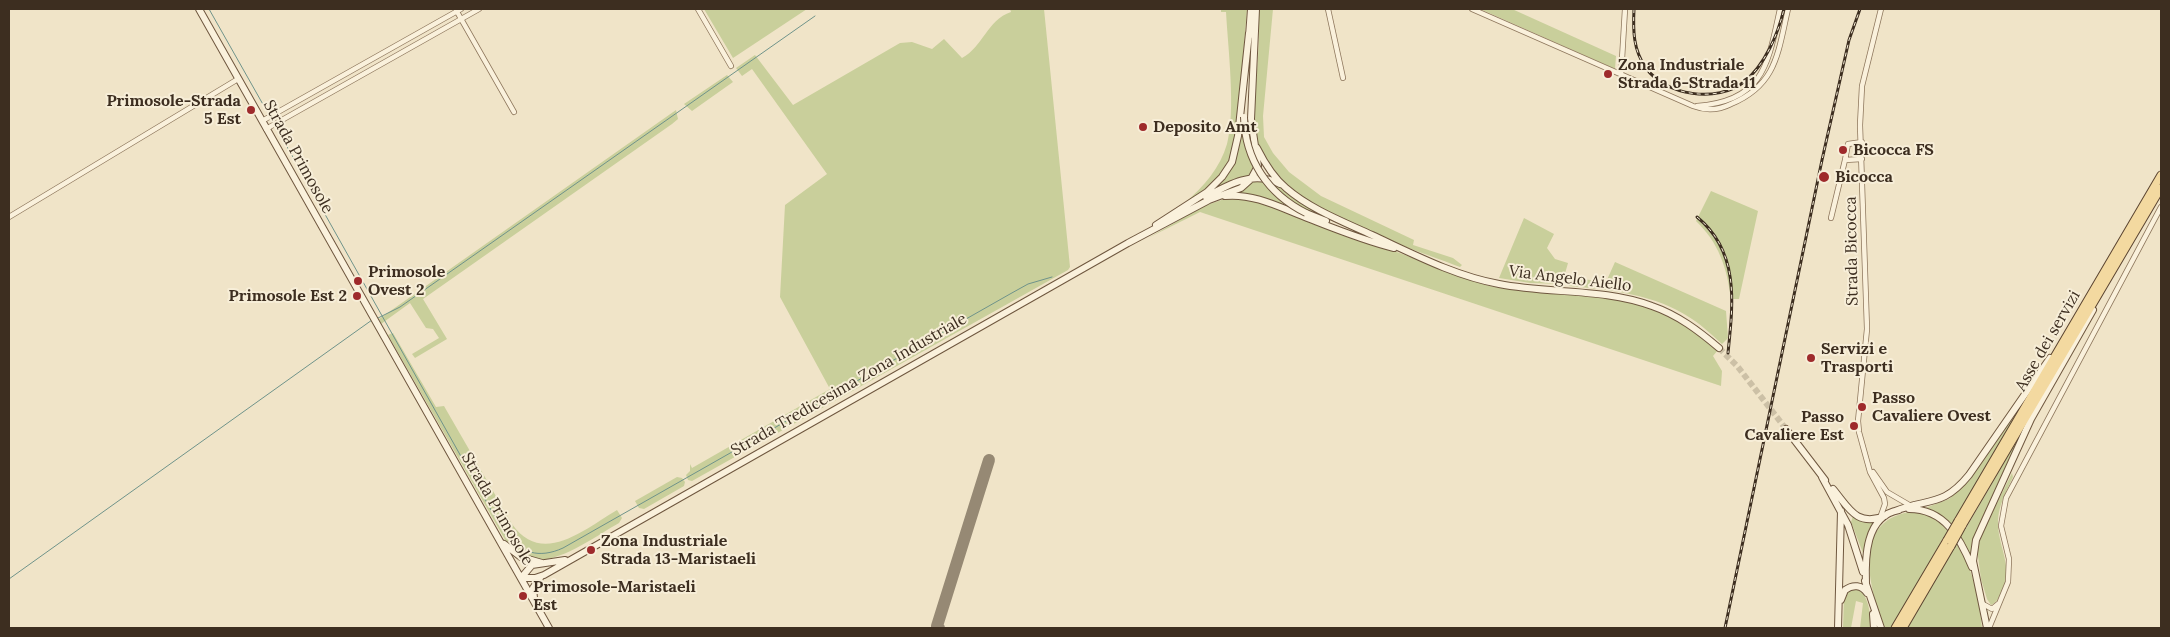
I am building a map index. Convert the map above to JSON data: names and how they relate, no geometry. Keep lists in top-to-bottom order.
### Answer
{
  "streets": {
    "main road": [
      "Strada Primosole",
      "Via Angelo Aiello",
      "Asse dei servizi",
      "Strada Tredicesima Zona Industriale"
    ],
    "street": ["Strada Bicocca"]
  },
  "places": [
    "Zona Industriale Strada 6-Strada 11",
    "Primosole-Strada 5 Est",
    "Deposito Amt",
    "Bicocca FS",
    "Bicocca",
    "Primosole Ovest 2",
    "Primosole Est 2",
    "Servizi e Trasporti",
    "Passo Cavaliere Ovest",
    "Passo Cavaliere Est",
    "Zona Industriale Strada 13-Maristaeli",
    "Primosole-Maristaeli Est"
  ]
}
